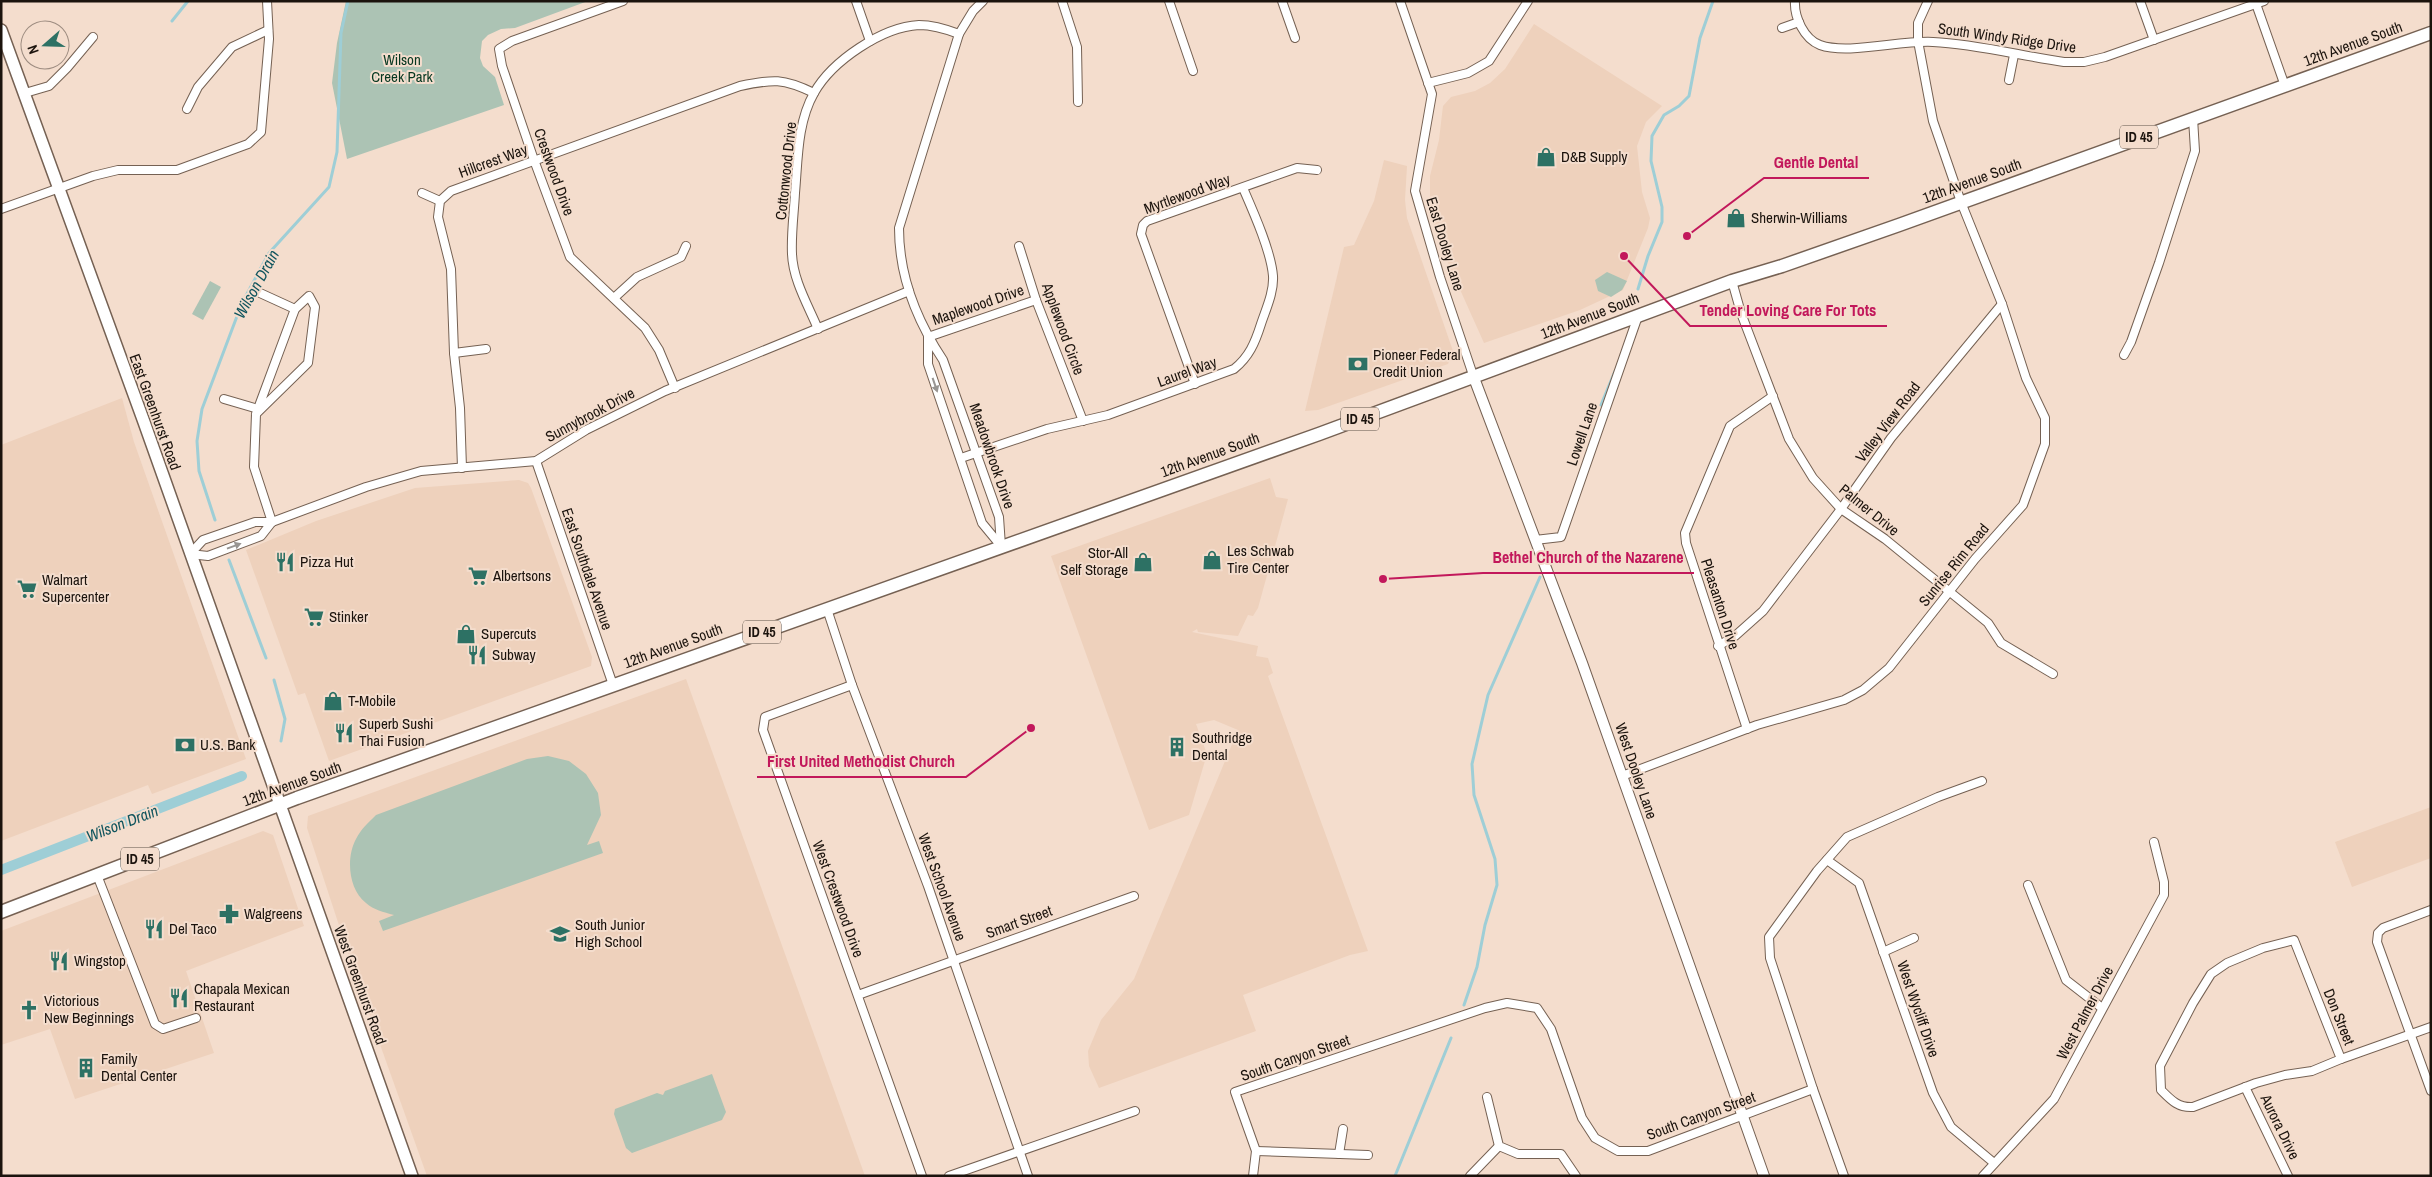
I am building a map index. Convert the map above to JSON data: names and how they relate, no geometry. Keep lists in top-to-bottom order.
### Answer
{
  "streets": {
    "main road": [
      "12th Avenue South",
      "ID 45",
      "East Greenhurst Road",
      "West Greenhurst Road"
    ],
    "street": [
      "South Windy Ridge Drive",
      "Hillcrest Way",
      "Cottonwood Drive",
      "Crestwood Drive",
      "Myrtlewood Way",
      "East Dooley Lane",
      "Maplewood Drive",
      "Applewood Circle",
      "Laurel Way",
      "Sunnybrook Drive",
      "Valley View Road",
      "Lowell Lane",
      "Meadowbrook Drive",
      "Palmer Drive",
      "Sunrise Rim Road",
      "East Southdale Avenue",
      "Pleasanton Drive",
      "West Dooley Lane",
      "West School Avenue",
      "West Crestwood Drive",
      "Smart Street",
      "West Wycliff Drive",
      "West Palmer Drive",
      "Don Street",
      "South Canyon Street",
      "Aurora Drive"
    ]
  },
  "crossings": [
    ["South Windy Ridge Drive", "Sunrise Rim Road"],
    ["12th Avenue South", "East Dooley Lane"],
    ["12th Avenue South", "East Greenhurst Road"],
    ["12th Avenue South", "Lowell Lane"],
    ["12th Avenue South", "Meadowbrook Drive"],
    ["12th Avenue South", "Palmer Drive"],
    ["12th Avenue South", "Sunrise Rim Road"],
    ["12th Avenue South", "East Southdale Avenue"],
    ["12th Avenue South", "West Dooley Lane"],
    ["12th Avenue South", "West School Avenue"],
    ["12th Avenue South", "West Greenhurst Road"],
    ["Hillcrest Way", "Cottonwood Drive"],
    ["Hillcrest Way", "Crestwood Drive"],
    ["Cottonwood Drive", "Sunnybrook Drive"],
    ["Cottonwood Drive", "Meadowbrook Drive"],
    ["Crestwood Drive", "Sunnybrook Drive"],
    ["Myrtlewood Way", "Laurel Way"],
    ["East Dooley Lane", "West Dooley Lane"],
    ["Maplewood Drive", "Applewood Circle"],
    ["Maplewood Drive", "Meadowbrook Drive"],
    ["Applewood Circle", "Laurel Way"],
    ["Laurel Way", "Meadowbrook Drive"],
    ["East Greenhurst Road", "Sunnybrook Drive"],
    ["East Greenhurst Road", "West Greenhurst Road"],
    ["Sunnybrook Drive", "Meadowbrook Drive"],
    ["Sunnybrook Drive", "East Southdale Avenue"],
    ["Valley View Road", "Palmer Drive"],
    ["Valley View Road", "Sunrise Rim Road"],
    ["Valley View Road", "Pleasanton Drive"],
    ["Lowell Lane", "West Dooley Lane"],
    ["Palmer Drive", "Sunrise Rim Road"],
    ["Palmer Drive", "Pleasanton Drive"],
    ["Sunrise Rim Road", "Pleasanton Drive"],
    ["Sunrise Rim Road", "West Dooley Lane"],
    ["West Dooley Lane", "South Canyon Street"],
    ["West School Avenue", "West Crestwood Drive"],
    ["West School Avenue", "Smart Street"],
    ["West Crestwood Drive", "Smart Street"],
    ["West Wycliff Drive", "West Palmer Drive"],
    ["Don Street", "Aurora Drive"]
  ],
  "water": ["Wilson Drain"],
  "parks": ["Wilson Creek Park"],
  "places": {
    "shop": [
      "D&B Supply",
      "Sherwin-Williams",
      "Les Schwab Tire Center",
      "Stor-All Self Storage",
      "Supercuts",
      "T-Mobile"
    ],
    "other": [
      "Gentle Dental",
      "Tender Loving Care For Tots",
      "Bethel Church of the Nazarene",
      "First United Methodist Church"
    ],
    "bank": ["Pioneer Federal Credit Union", "U.S. Bank"],
    "restaurant": [
      "Pizza Hut",
      "Subway",
      "Superb Sushi Thai Fusion",
      "Del Taco",
      "Wingstop",
      "Chapala Mexican Restaurant"
    ],
    "supermarket": ["Albertsons", "Walmart Supercenter", "Stinker"],
    "building": ["Southridge Dental", "Family Dental Center"],
    "pharmacy": ["Walgreens"],
    "school or university": ["South Junior High School"],
    "church": ["Victorious New Beginnings"]
  },
  "north": "left"
}
